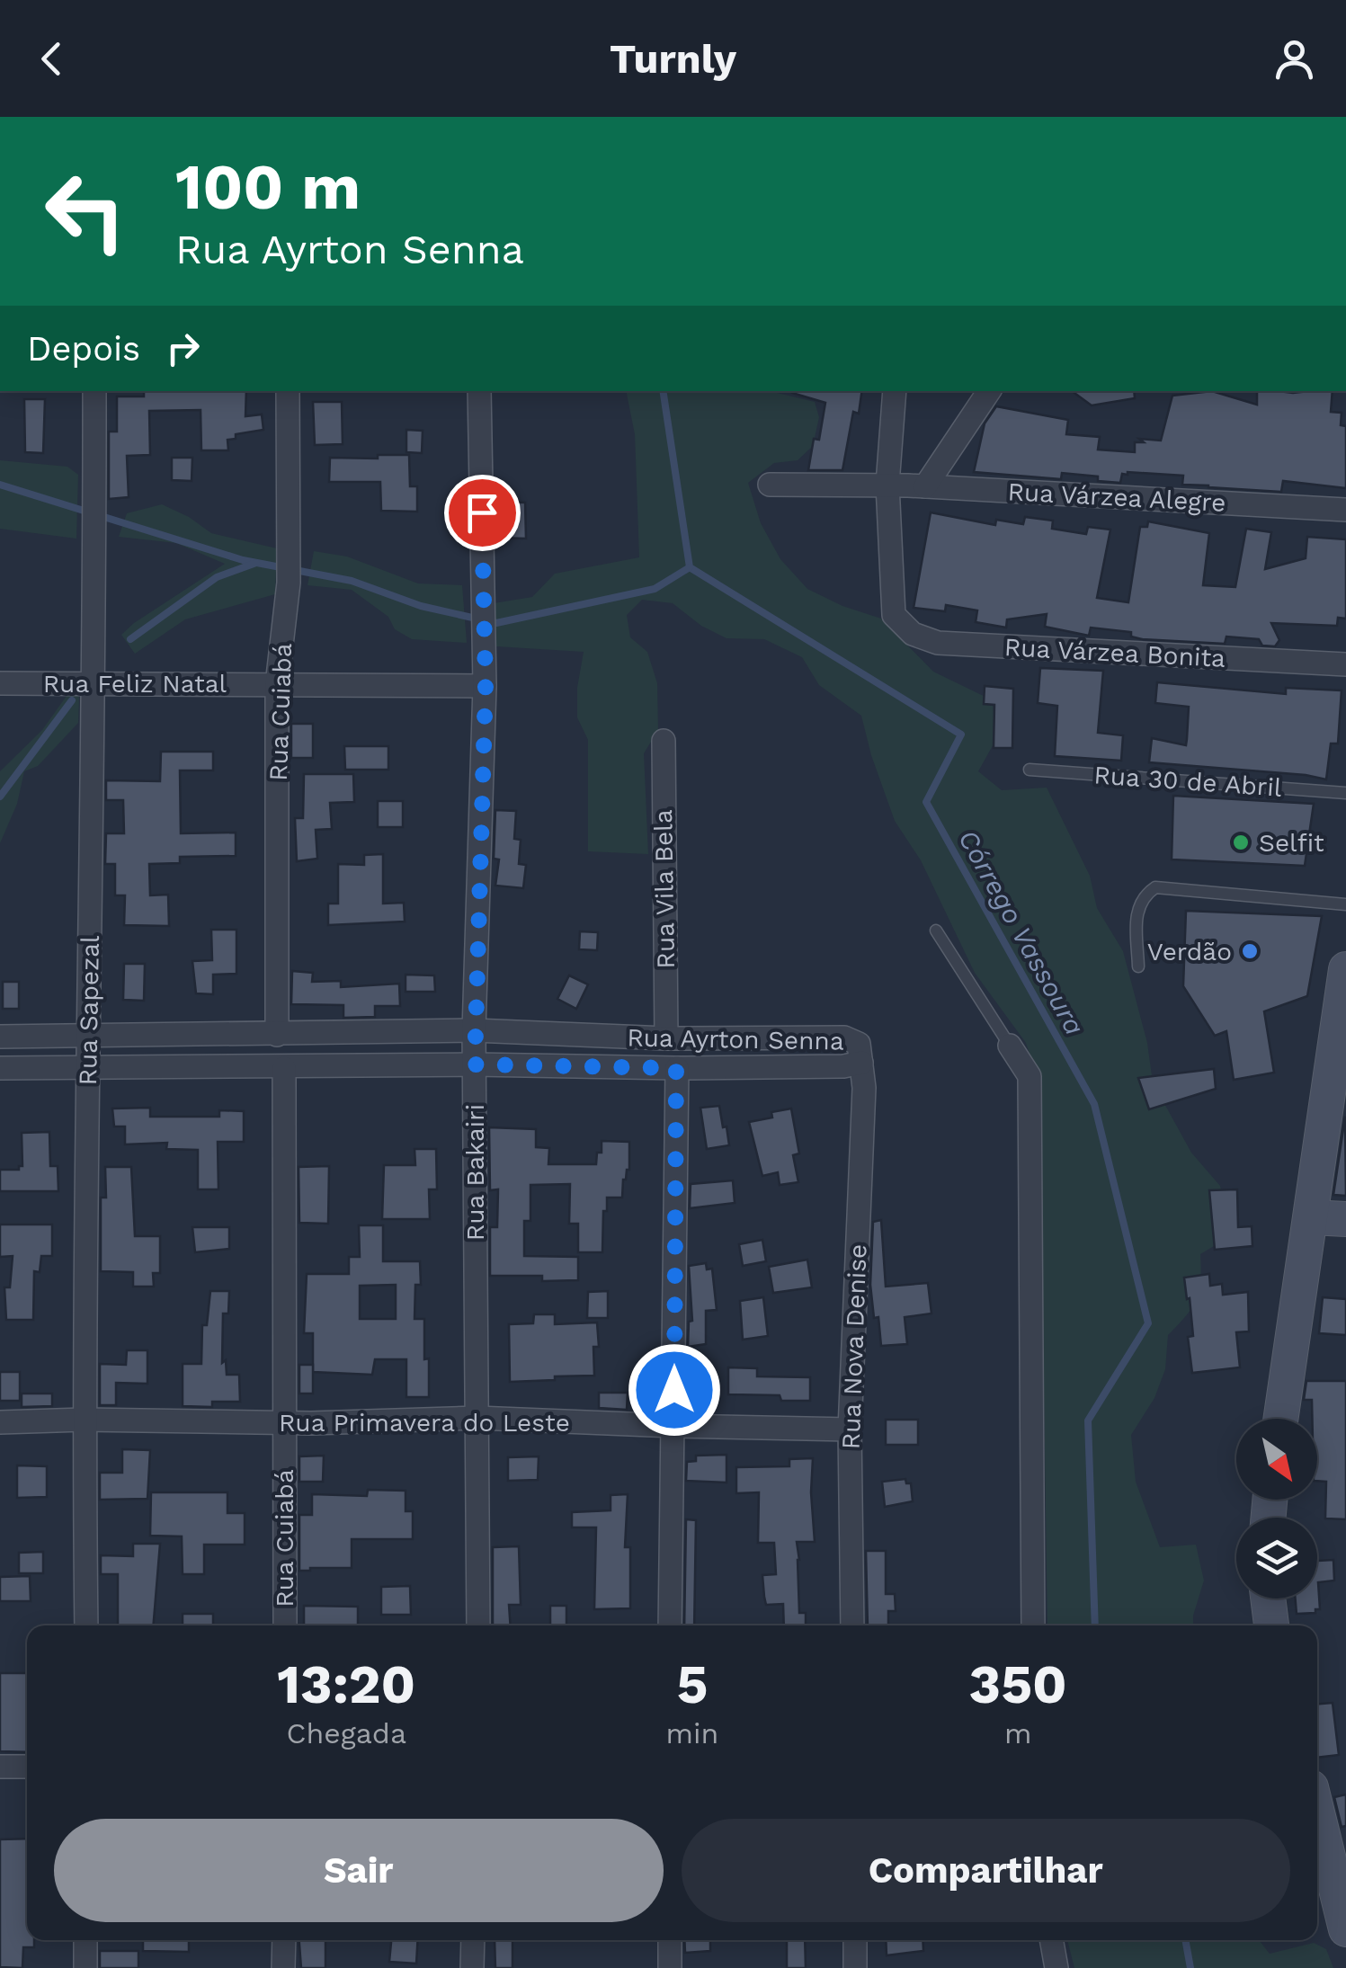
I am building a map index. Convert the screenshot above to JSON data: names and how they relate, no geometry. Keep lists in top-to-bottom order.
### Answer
{
  "streets": {
    "street": [
      "Rua Várzea Alegre",
      "Rua Várzea Bonita",
      "Rua Feliz Natal",
      "Rua Cuiabá",
      "Rua Vila Bela",
      "Rua Sapezal",
      "Rua Ayrton Senna",
      "Rua Bakairi",
      "Rua Nova Denise",
      "Rua Primavera do Leste"
    ],
    "lane": ["Rua 30 de Abril"]
  },
  "crossings": [
    ["Rua Várzea Alegre", "Rua Várzea Bonita"],
    ["Rua Feliz Natal", "Rua Cuiabá"],
    ["Rua Feliz Natal", "Rua Sapezal"],
    ["Rua Feliz Natal", "Rua Bakairi"],
    ["Rua Cuiabá", "Rua Ayrton Senna"],
    ["Rua Cuiabá", "Rua Primavera do Leste"],
    ["Rua Vila Bela", "Rua Ayrton Senna"],
    ["Rua Sapezal", "Rua Ayrton Senna"],
    ["Rua Sapezal", "Rua Primavera do Leste"],
    ["Rua Ayrton Senna", "Rua Bakairi"],
    ["Rua Ayrton Senna", "Rua Nova Denise"],
    ["Rua Bakairi", "Rua Primavera do Leste"],
    ["Rua Nova Denise", "Rua Primavera do Leste"]
  ],
  "water": ["Córrego Vassoura"],
  "places": ["Selfit", "Verdão"],
  "north": "bottom right",
  "page": {
    "header": "Turnly",
    "turn": ["100 m", "Rua Ayrton Senna"],
    "then": "Depois",
    "eta": [
      "13:20",
      "Chegada",
      "5",
      "min",
      "350",
      "m"
    ],
    "buttons": ["Sair", "Compartilhar"]
  }
}
